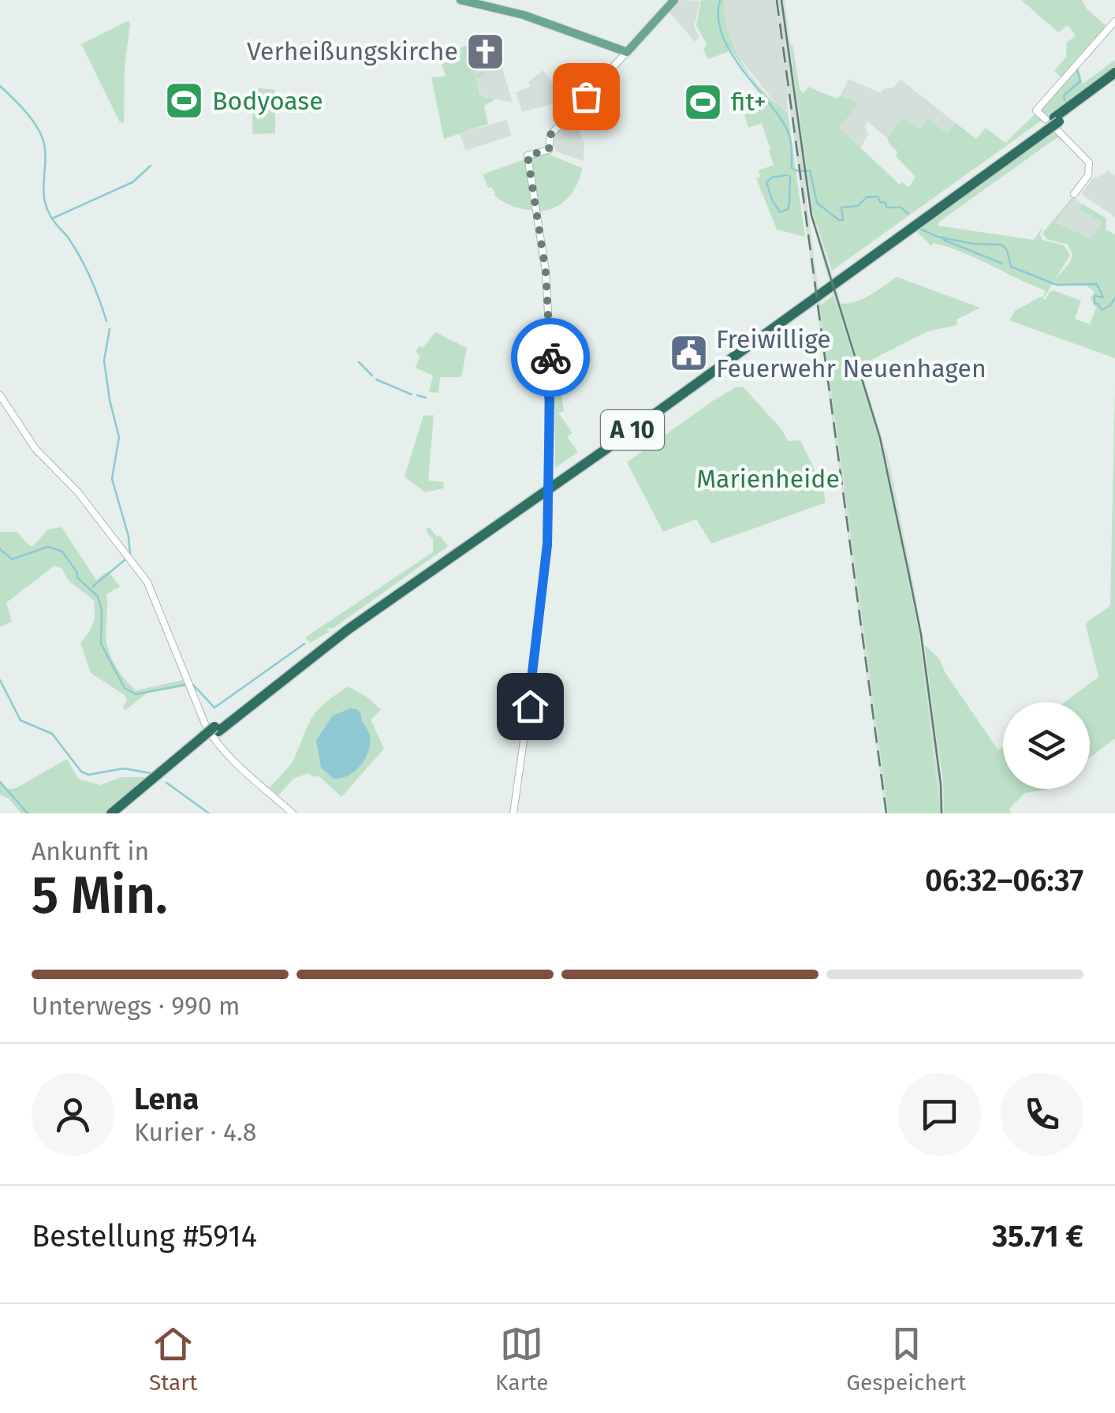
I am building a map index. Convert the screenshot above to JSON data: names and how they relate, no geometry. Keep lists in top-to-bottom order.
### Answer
{
  "streets": {
    "highway": ["A 10"]
  },
  "parks": ["Marienheide"],
  "places": {
    "church": ["Verheißungskirche"],
    "sports": ["Bodyoase", "fit+"],
    "public building": ["Freiwillige Feuerwehr Neuenhagen"]
  },
  "page": {
    "heading": ["5 Min.", "Ankunft in", "06:32–06:37"],
    "panel": [
      "Lena",
      "Kurier · 4.8",
      "Bestellung #5914",
      "35.71 €"
    ],
    "bar": "Unterwegs · 990 m",
    "tabs": ["Start", "Karte", "Gespeichert"]
  }
}
